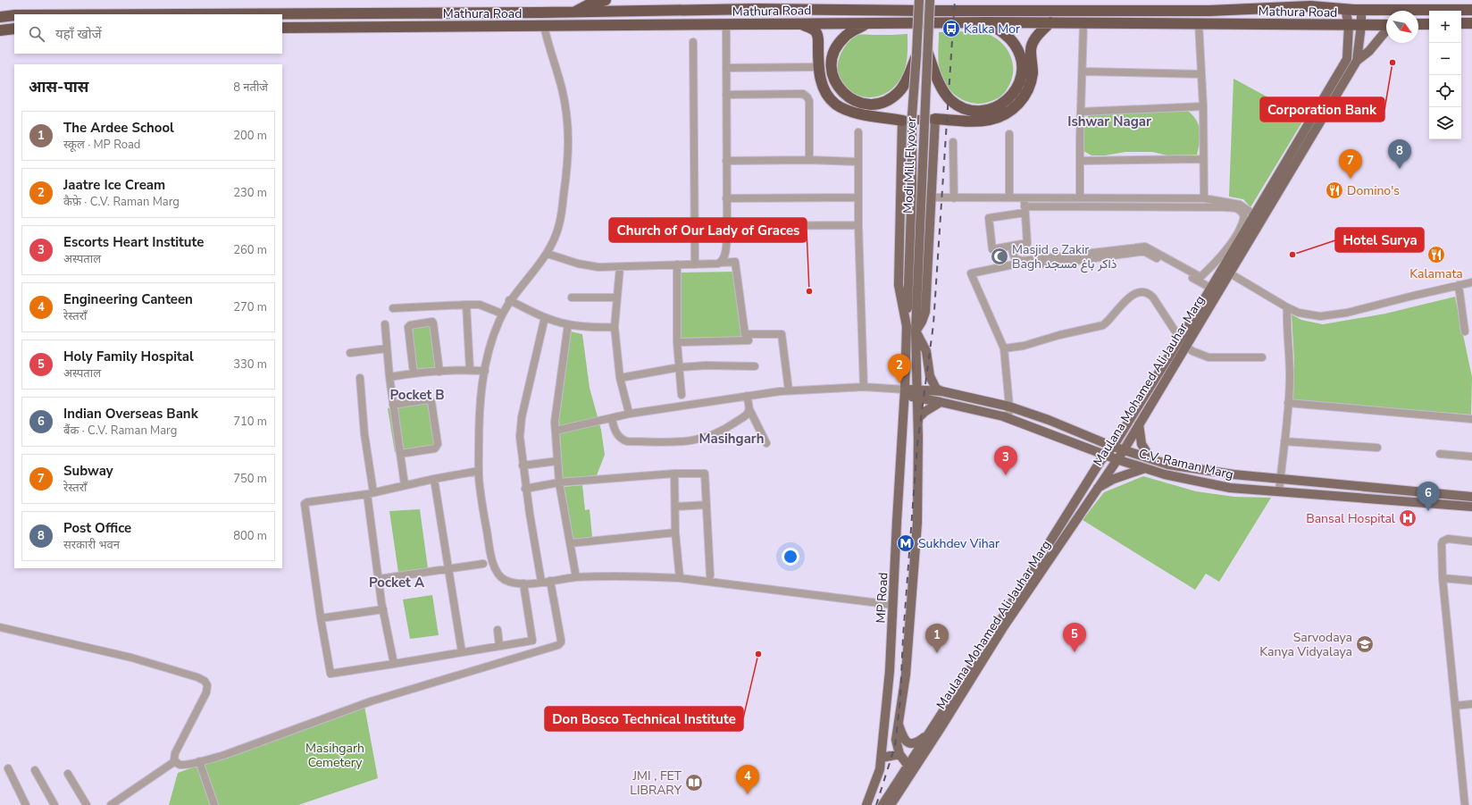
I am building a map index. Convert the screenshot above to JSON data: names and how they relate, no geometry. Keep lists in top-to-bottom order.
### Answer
{
  "streets": {
    "highway": ["Mathura Road"],
    "main road": [
      "Modi Mill Flyover",
      "Maulana Mohamed Ali Jauhar Marg",
      "C.V. Raman Marg",
      "MP Road"
    ]
  },
  "crossings": [
    ["Mathura Road", "Maulana Mohamed Ali Jauhar Marg"],
    ["Modi Mill Flyover", "C.V. Raman Marg"],
    ["Modi Mill Flyover", "MP Road"],
    ["Maulana Mohamed Ali Jauhar Marg", "C.V. Raman Marg"],
    ["C.V. Raman Marg", "MP Road"]
  ],
  "districts": [
    "Ishwar Nagar",
    "Pocket B",
    "Masihgarh",
    "Pocket A"
  ],
  "parks": ["Masihgarh Cemetery"],
  "places": {
    "bus stop": ["Kalka Mor"],
    "other": [
      "Corporation Bank",
      "Hotel Surya",
      "Church of Our Lady of Graces",
      "Don Bosco Technical Institute"
    ],
    "restaurant": ["Domino's", "Kalamata"],
    "mosque": ["Masjid e Zakir Bagh ذاکر باغ مسجد"],
    "hospital": ["Bansal Hospital"],
    "metro station": ["Sukhdev Vihar"],
    "school or university": ["Sarvodaya Kanya Vidyalaya"],
    "library": ["JMI , FET LIBRARY"]
  },
  "north": "bottom right",
  "page": {
    "map_buttons": ["+", "−"],
    "search": "यहाँ खोजें",
    "heading": ["आस-पास", "8 नतीजे"],
    "list": [
      {
        "mark": "1",
        "name": "The Ardee School",
        "note": "स्कूल · MP Road",
        "value": "200 m"
      },
      {
        "mark": "2",
        "name": "Jaatre Ice Cream",
        "note": "कैफ़े · C.V. Raman Marg",
        "value": "230 m"
      },
      {
        "mark": "3",
        "name": "Escorts Heart Institute",
        "note": "अस्पताल",
        "value": "260 m"
      },
      {
        "mark": "4",
        "name": "Engineering Canteen",
        "note": "रेस्तराँ",
        "value": "270 m"
      },
      {
        "mark": "5",
        "name": "Holy Family Hospital",
        "note": "अस्पताल",
        "value": "330 m"
      },
      {
        "mark": "6",
        "name": "Indian Overseas Bank",
        "note": "बैंक · C.V. Raman Marg",
        "value": "710 m"
      },
      {
        "mark": "7",
        "name": "Subway",
        "note": "रेस्तराँ",
        "value": "750 m"
      },
      {
        "mark": "8",
        "name": "Post Office",
        "note": "सरकारी भवन",
        "value": "800 m"
      }
    ],
    "pins": [
      "8",
      "7",
      "2",
      "3",
      "6",
      "5",
      "1",
      "4"
    ]
  }
}
